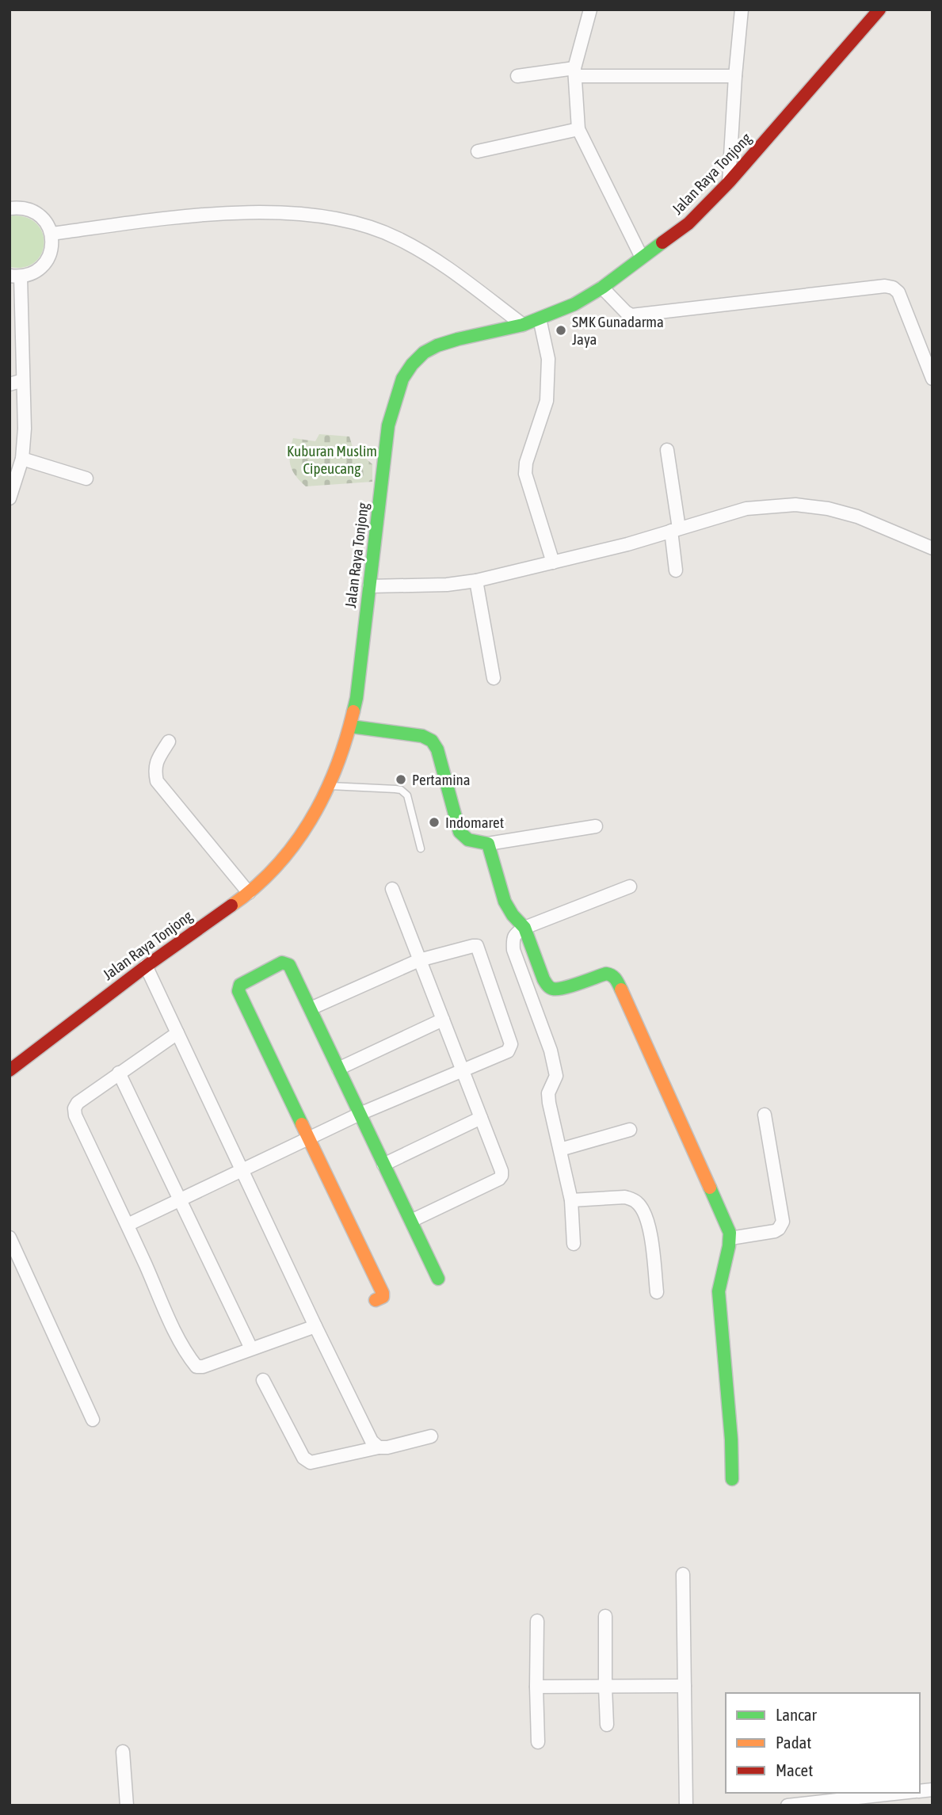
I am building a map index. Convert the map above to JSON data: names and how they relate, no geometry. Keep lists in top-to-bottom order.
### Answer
{
  "streets": {
    "street": ["Jalan Raya Tonjong"]
  },
  "parks": ["Kuburan Muslim Cipeucang"],
  "places": ["SMK Gunadarma Jaya", "Pertamina", "Indomaret"],
  "legend": ["Lancar", "Padat", "Macet"]
}
